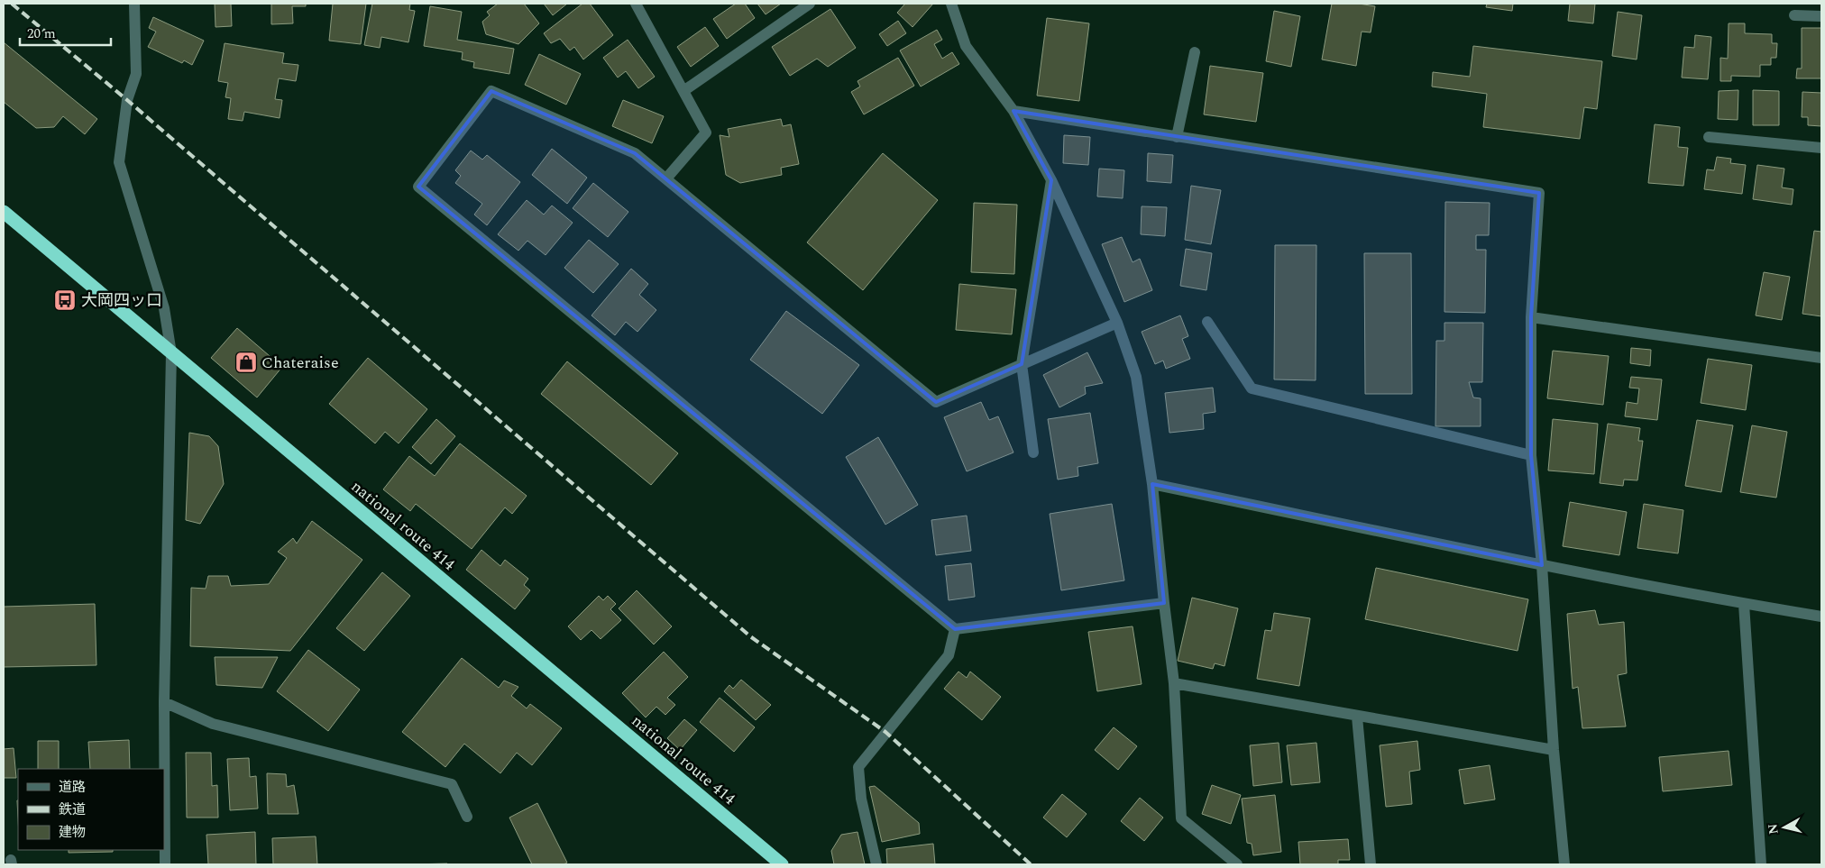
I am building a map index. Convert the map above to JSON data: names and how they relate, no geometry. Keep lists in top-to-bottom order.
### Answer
{
  "streets": {
    "highway": ["national route 414"]
  },
  "places": {
    "bus stop": ["大岡四ッ口"],
    "shop": ["Chateraise"]
  },
  "legend": ["道路", "鉄道", "建物"],
  "scale_bar": "20 m",
  "north": "left"
}
